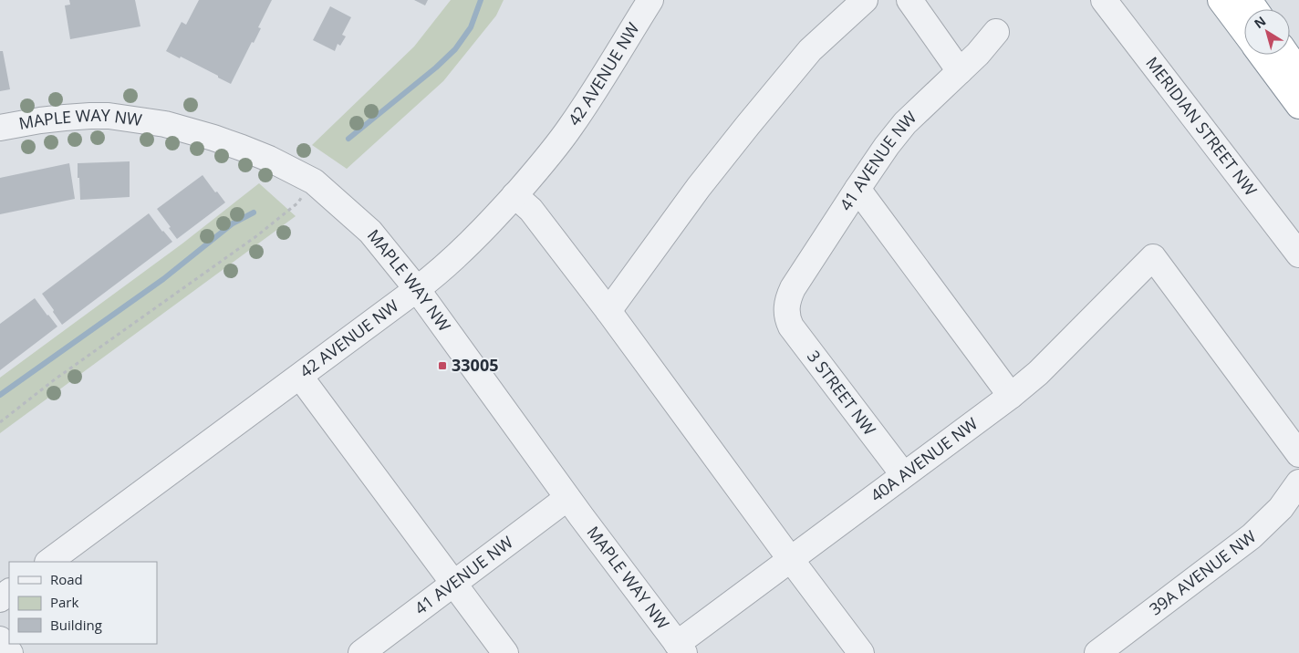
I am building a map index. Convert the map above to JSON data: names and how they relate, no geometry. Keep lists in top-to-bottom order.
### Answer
{
  "streets": {
    "street": [
      "42 AVENUE NW",
      "MAPLE WAY NW",
      "MERIDIAN STREET NW",
      "41 AVENUE NW",
      "3 STREET NW",
      "40A AVENUE NW",
      "39A AVENUE NW"
    ]
  },
  "crossings": [
    ["42 AVENUE NW", "MAPLE WAY NW"],
    ["MAPLE WAY NW", "41 AVENUE NW"],
    ["MAPLE WAY NW", "40A AVENUE NW"],
    ["41 AVENUE NW", "3 STREET NW"],
    ["3 STREET NW", "40A AVENUE NW"]
  ],
  "places": {
    "transit": ["33005"]
  },
  "legend": ["Road", "Park", "Building"],
  "north": "top left"
}
